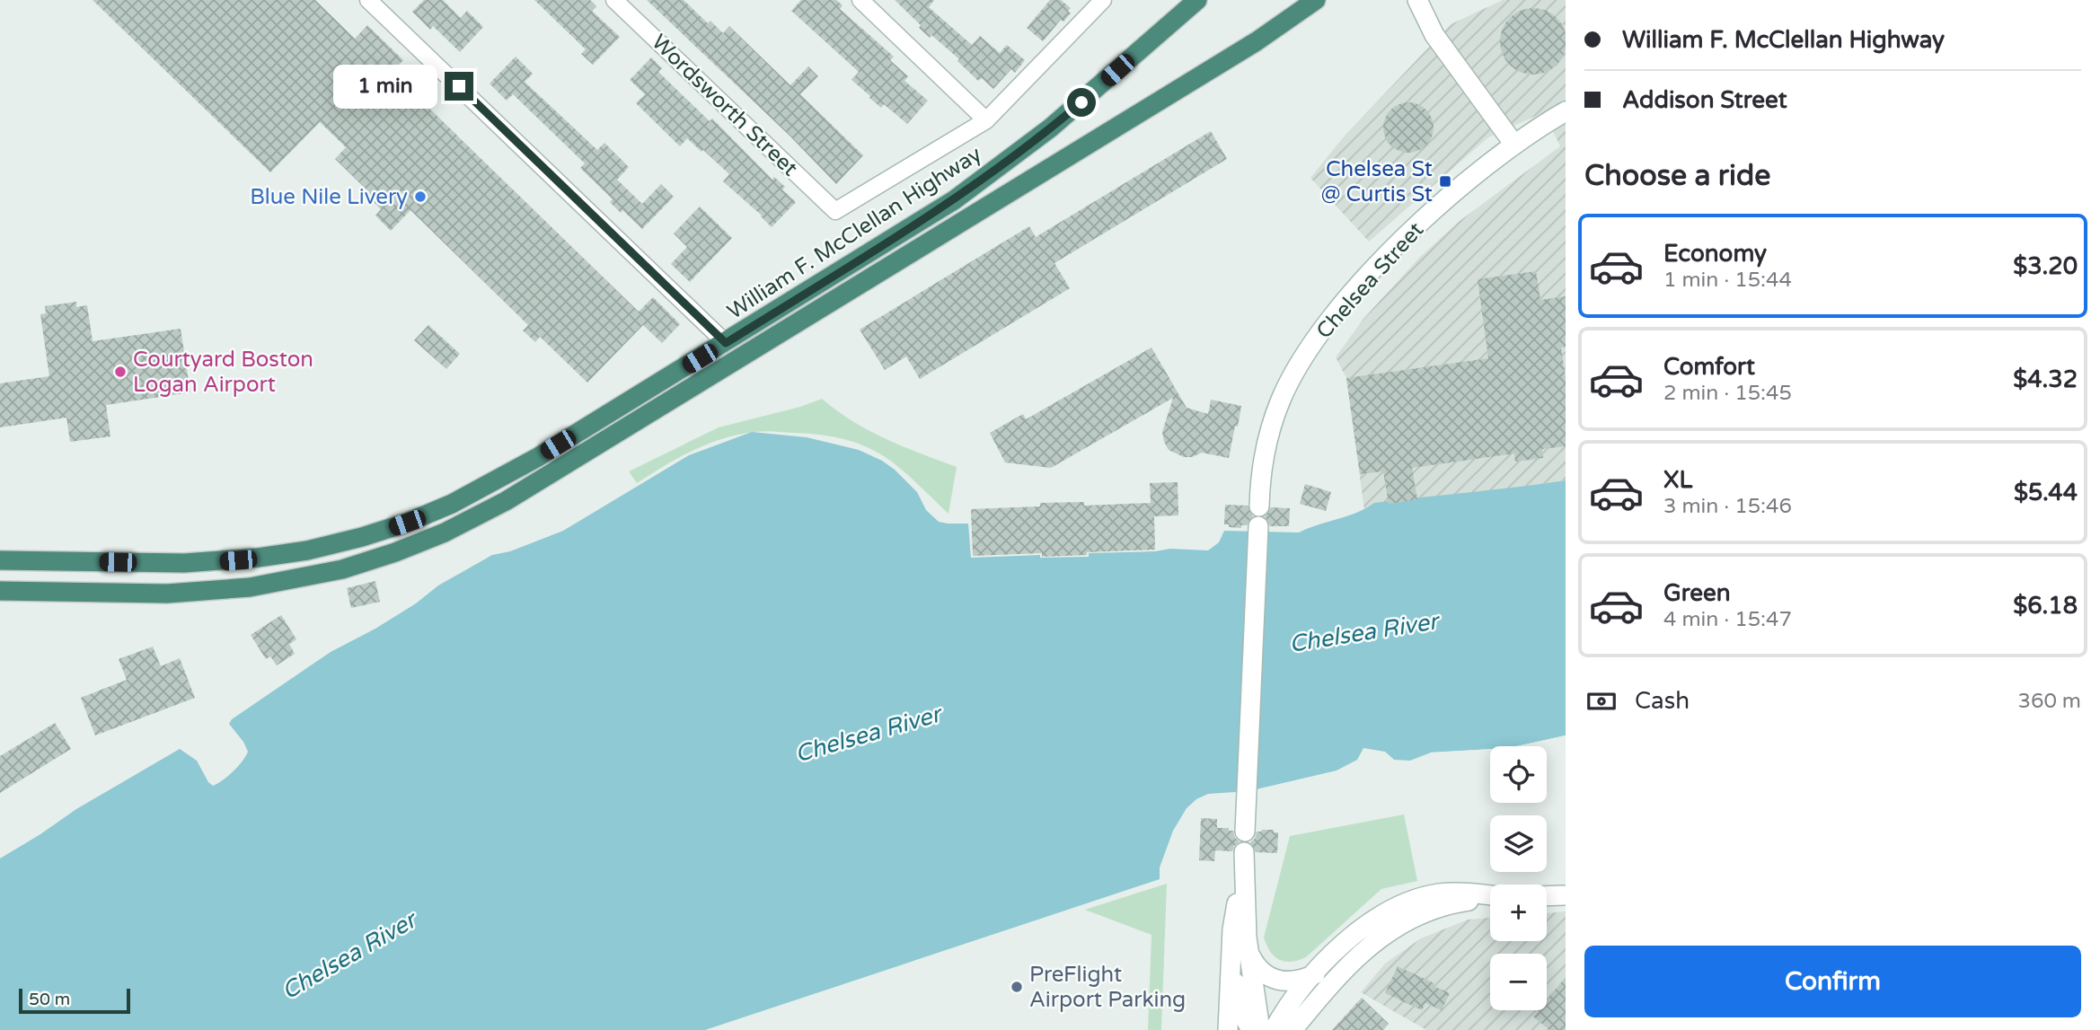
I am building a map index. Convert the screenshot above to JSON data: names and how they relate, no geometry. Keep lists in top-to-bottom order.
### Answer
{
  "streets": {
    "highway": ["William F. McClellan Highway"],
    "main road": ["Chelsea Street"],
    "street": ["Wordsworth Street"]
  },
  "water": ["Chelsea River"],
  "places": {
    "transit": ["Chelsea St @ Curtis St"],
    "other": ["Blue Nile Livery", "Courtyard Boston Logan Airport", "PreFlight Airport Parking"]
  },
  "scale_bar": "50 m",
  "page": {
    "banner": ["William F. McClellan Highway", "Addison Street"],
    "bubble": "1 min",
    "heading": "Choose a ride",
    "list": [
      {
        "name": "Economy",
        "note": "1 min · 15:44",
        "value": "$3.20"
      },
      {
        "name": "Comfort",
        "note": "2 min · 15:45",
        "value": "$4.32"
      },
      {
        "name": "XL",
        "note": "3 min · 15:46",
        "value": "$5.44"
      },
      {
        "name": "Green",
        "note": "4 min · 15:47",
        "value": "$6.18"
      }
    ],
    "pay": ["Cash", "360 m"],
    "map_buttons": ["+", "−"],
    "buttons": "Confirm",
    "scale": "50 m"
  }
}
